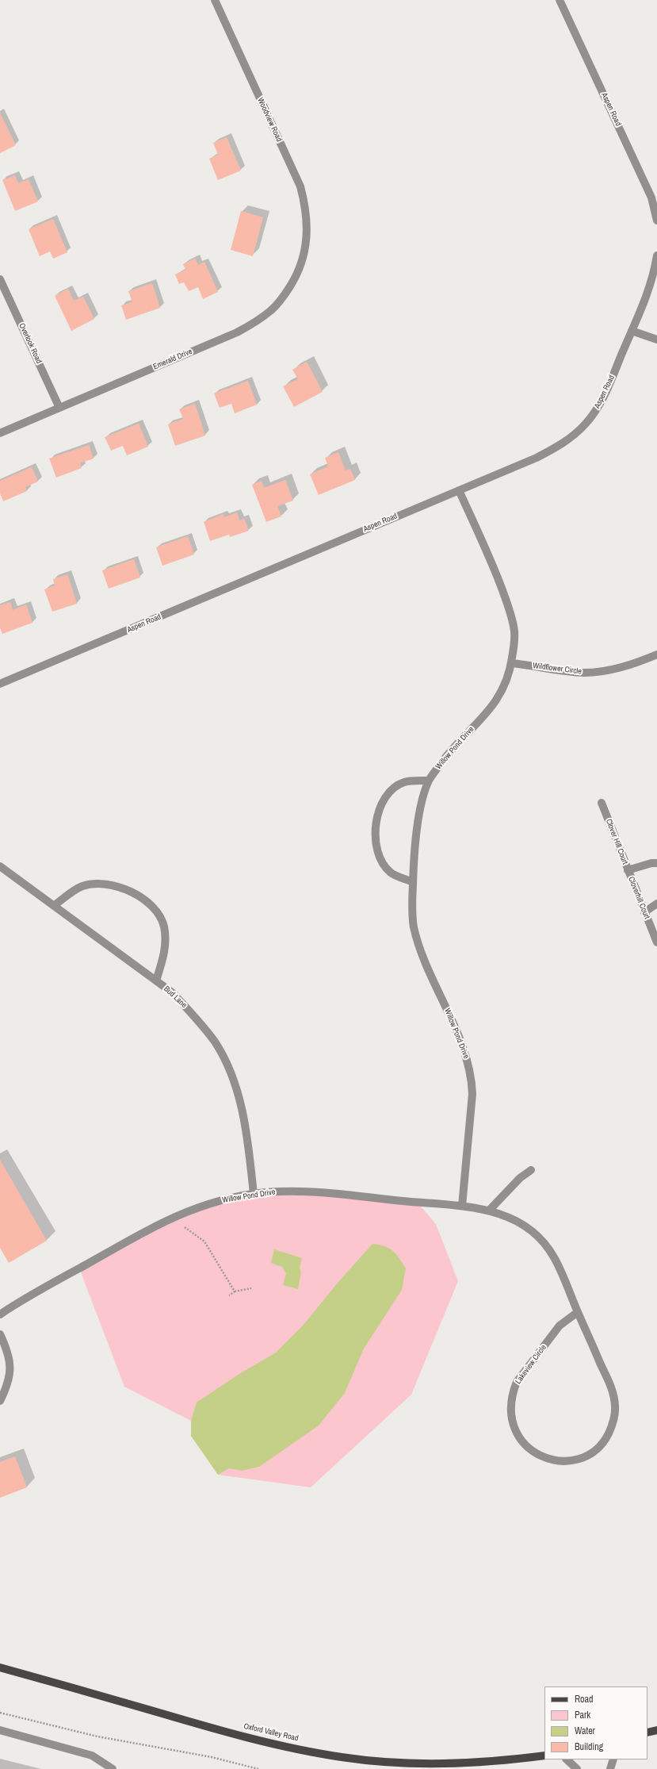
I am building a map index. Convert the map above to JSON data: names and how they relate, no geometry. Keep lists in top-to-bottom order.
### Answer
{
  "streets": {
    "main road": ["Oxford Valley Road"],
    "street": [
      "Aspen Road",
      "Woodview Road",
      "Overlook Road",
      "Emerald Drive",
      "Wildflower Circle",
      "Willow Pond Drive",
      "Clover Hill Court",
      "Cloverhill Court",
      "Bud Lane",
      "Lakeview Circle"
    ]
  },
  "crossings": [
    ["Aspen Road", "Willow Pond Drive"],
    ["Woodview Road", "Emerald Drive"],
    ["Overlook Road", "Emerald Drive"],
    ["Wildflower Circle", "Willow Pond Drive"],
    ["Willow Pond Drive", "Bud Lane"],
    ["Willow Pond Drive", "Lakeview Circle"],
    ["Clover Hill Court", "Cloverhill Court"]
  ],
  "legend": [
    "Road",
    "Park",
    "Water",
    "Building"
  ]
}
